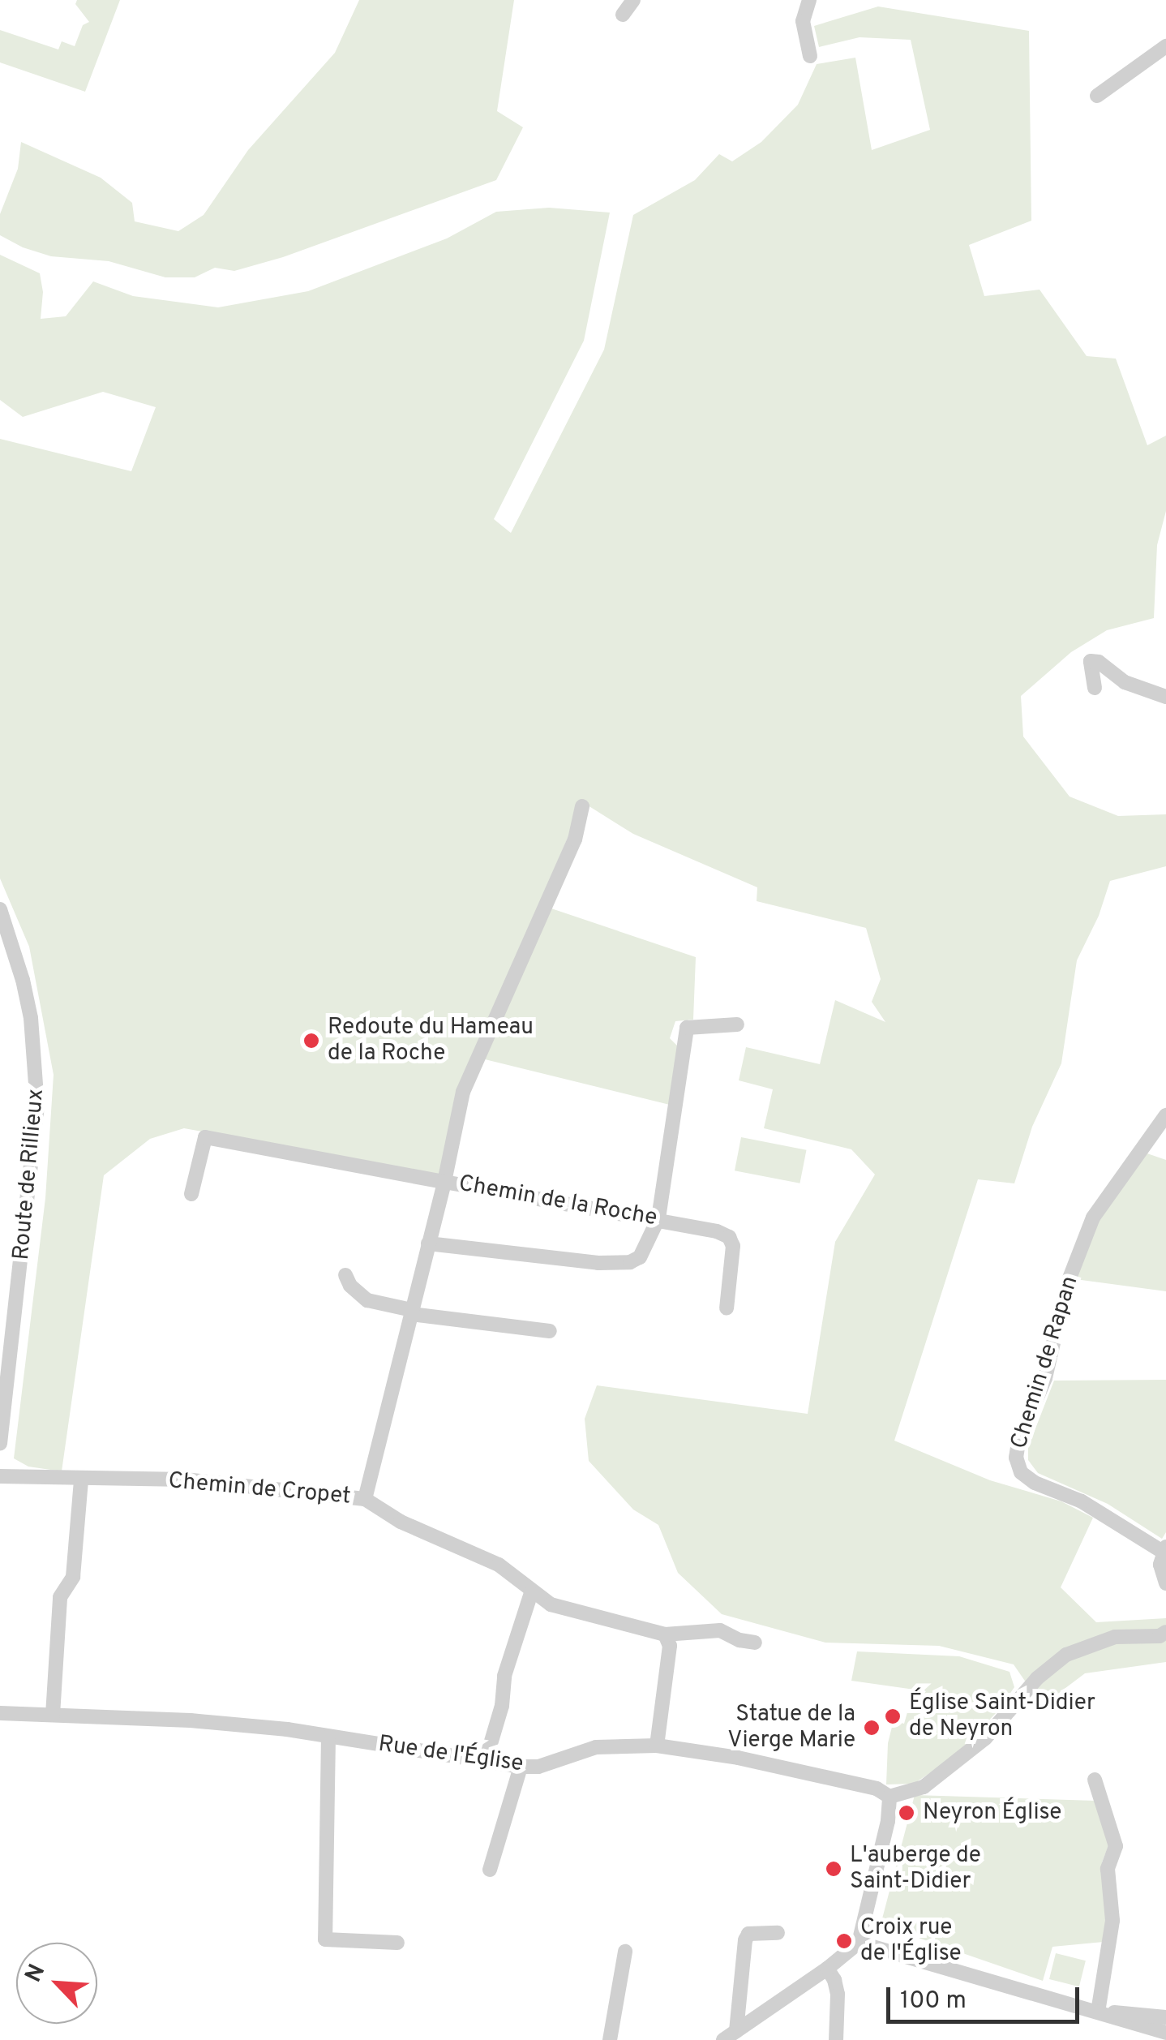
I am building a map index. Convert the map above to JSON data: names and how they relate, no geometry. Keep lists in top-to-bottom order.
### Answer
{
  "streets": {
    "street": [
      "Route de Rillieux",
      "Chemin de la Roche",
      "Chemin de Rapan",
      "Chemin de Cropet",
      "Rue de l'Église"
    ]
  },
  "crossings": [
    ["Chemin de la Roche", "Chemin de Cropet"]
  ],
  "places": [
    "Redoute du Hameau de la Roche",
    "Église Saint-Didier de Neyron",
    "Statue de la Vierge Marie",
    "Neyron Église",
    "L'auberge de Saint-Didier",
    "Croix rue de l'Église"
  ],
  "scale_bar": "100 m",
  "north": "top left"
}
